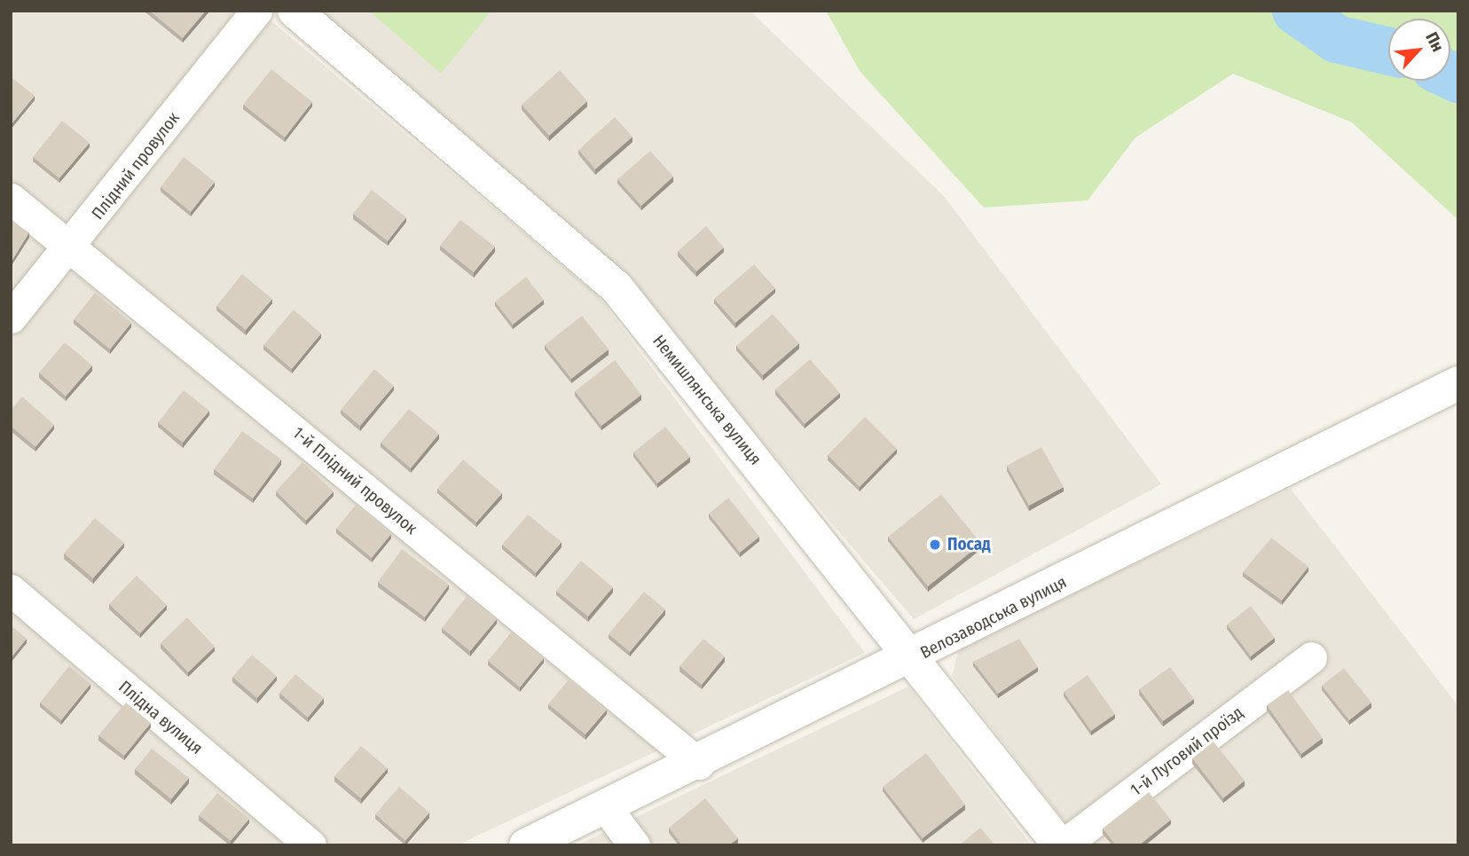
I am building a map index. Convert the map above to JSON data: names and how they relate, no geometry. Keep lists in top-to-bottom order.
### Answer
{
  "streets": {
    "street": [
      "Плідний провулок",
      "Немишлянська вулиця",
      "1-й Плідний провулок",
      "Велозаводська вулиця",
      "Плідна вулиця",
      "1-й Луговий проїзд"
    ]
  },
  "crossings": [
    ["Плідний провулок", "1-й Плідний провулок"],
    ["Немишлянська вулиця", "Велозаводська вулиця"],
    ["Немишлянська вулиця", "1-й Луговий проїзд"],
    ["1-й Плідний провулок", "Велозаводська вулиця"]
  ],
  "places": ["Посад"],
  "north": "top right"
}
